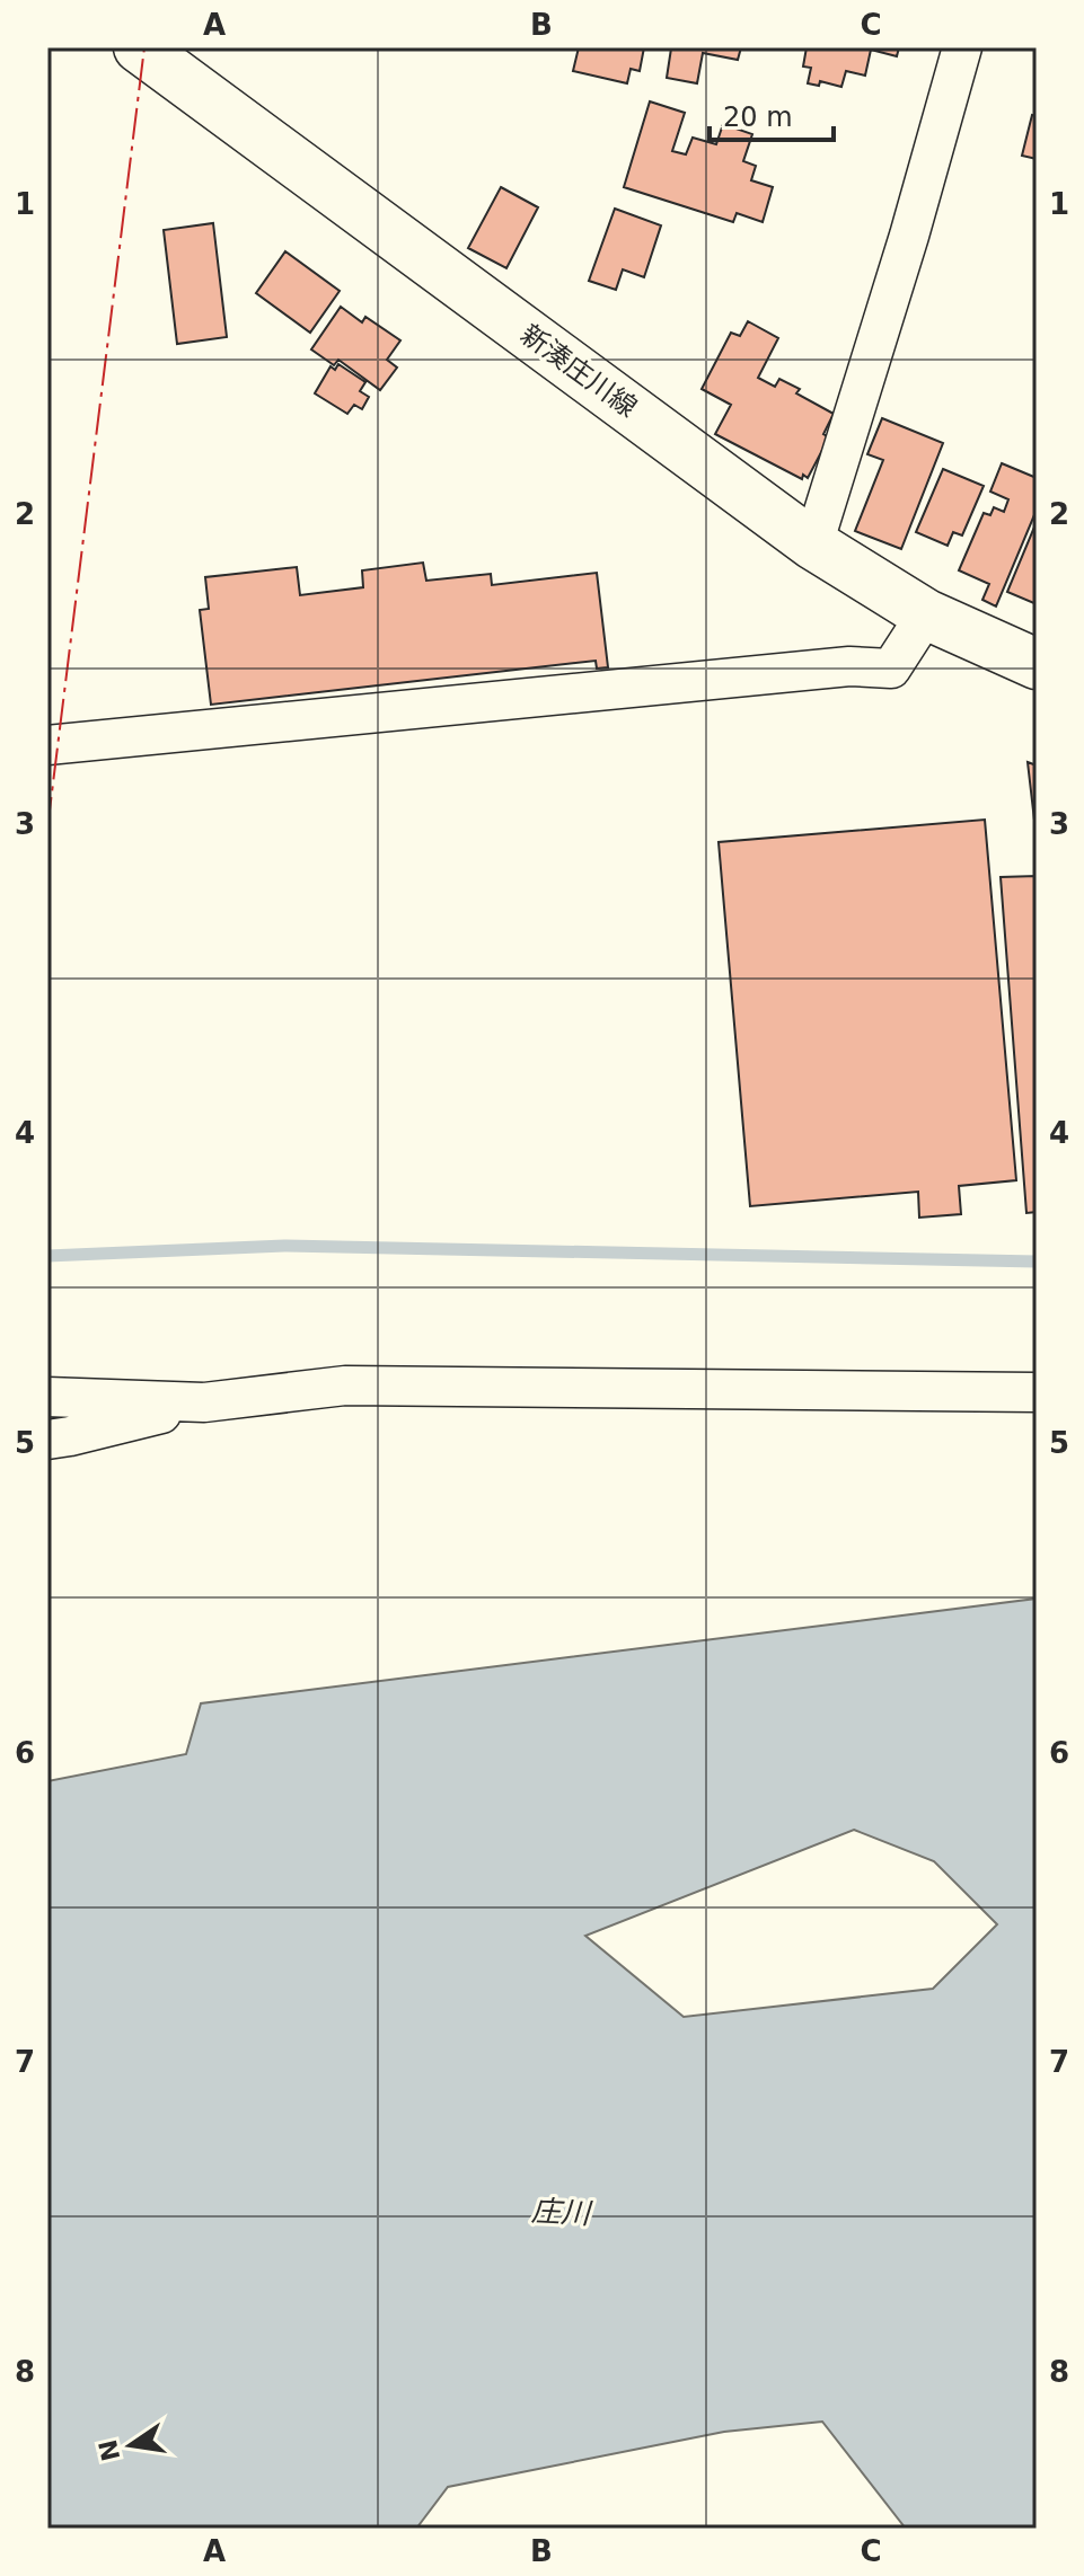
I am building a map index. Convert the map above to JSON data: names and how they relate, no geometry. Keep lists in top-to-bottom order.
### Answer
{
  "streets": {
    "main road": ["新湊庄川線"]
  },
  "water": ["庄川"],
  "scale_bar": "20 m",
  "north": "left",
  "grid": {
    "columns": ["A", "B", "C"],
    "rows": [
      "1",
      "2",
      "3",
      "4",
      "5",
      "6",
      "7",
      "8"
    ]
  }
}
